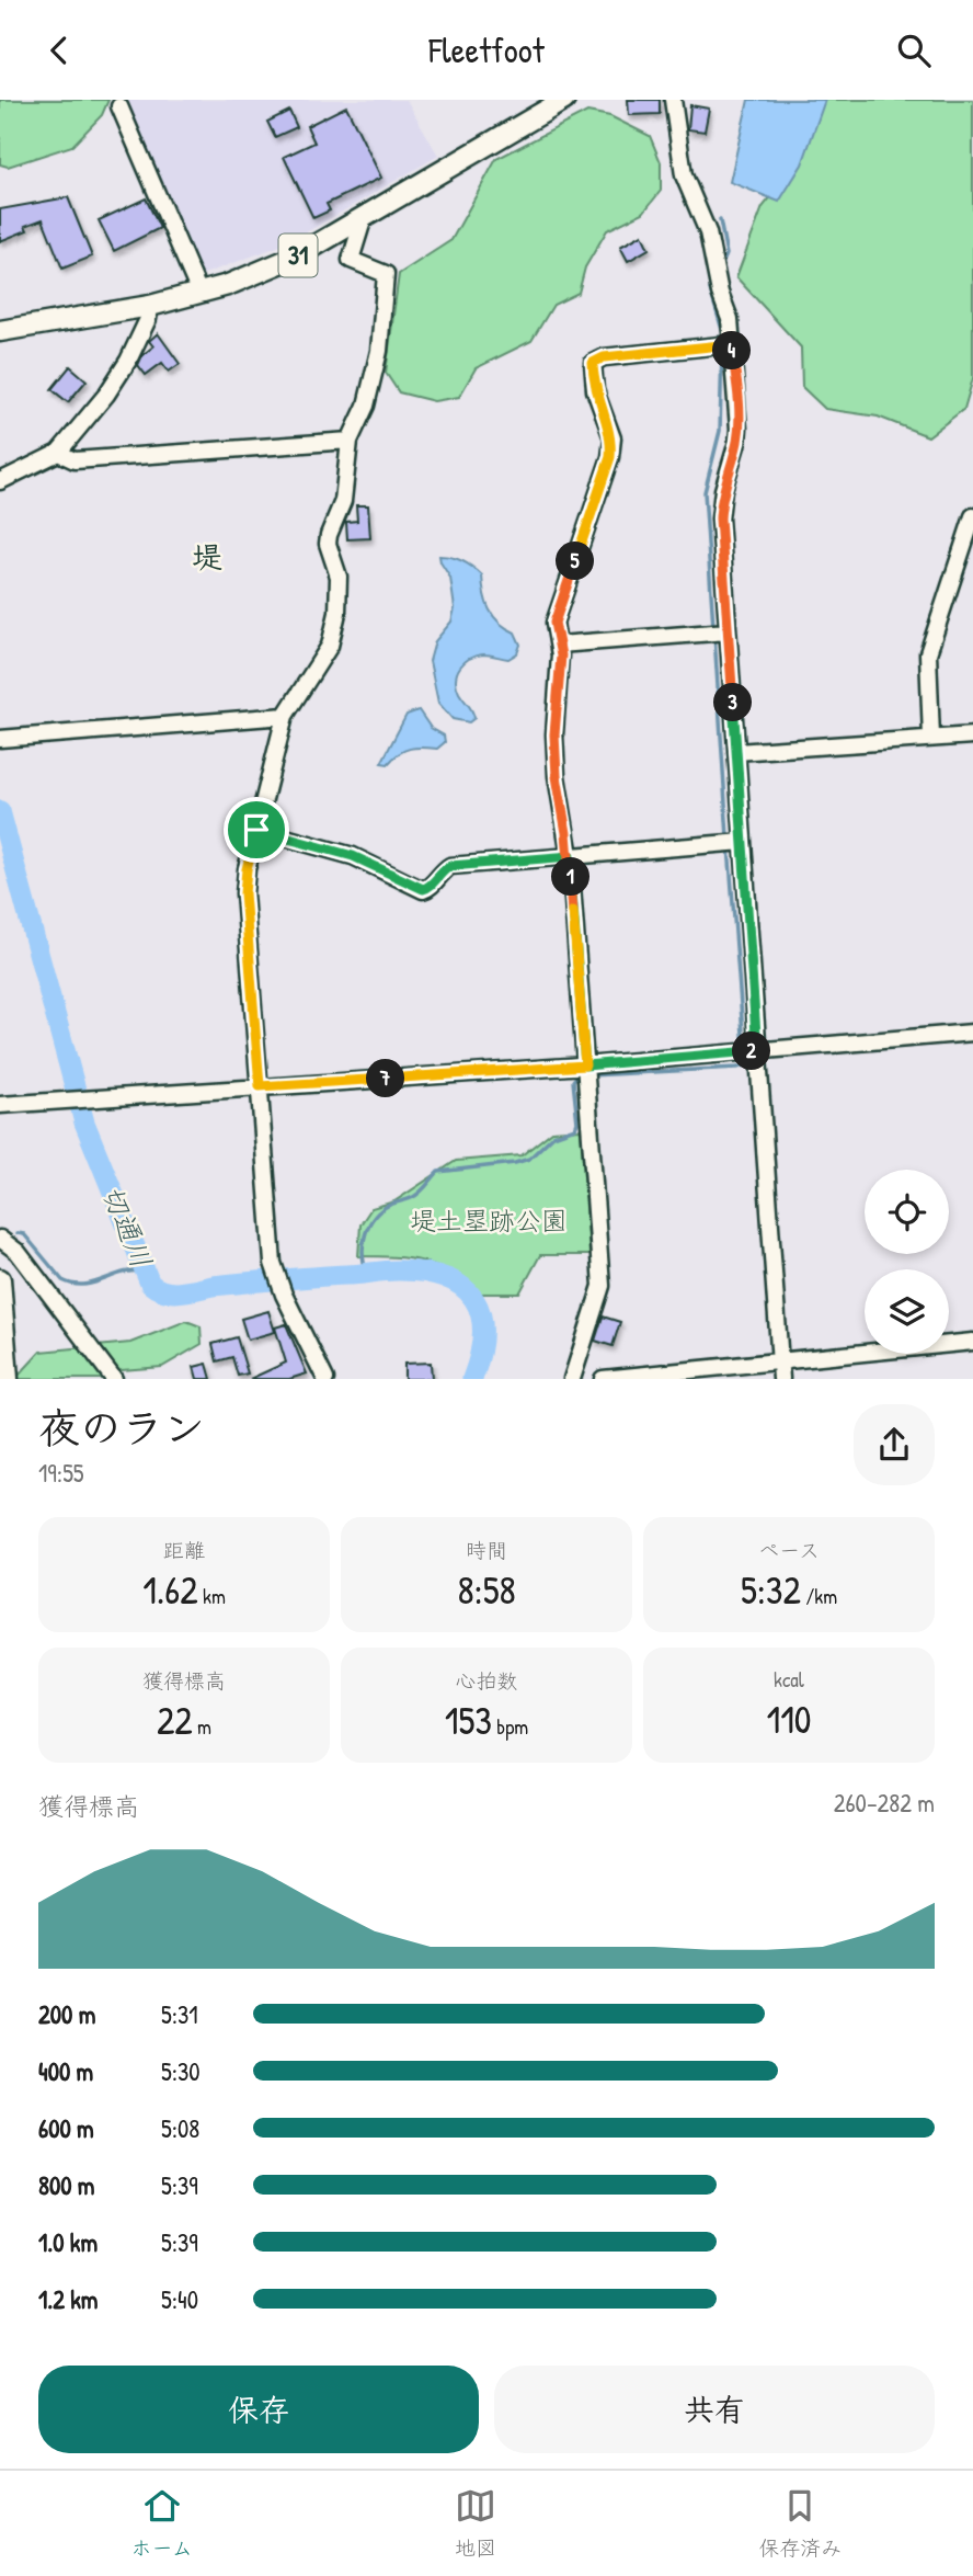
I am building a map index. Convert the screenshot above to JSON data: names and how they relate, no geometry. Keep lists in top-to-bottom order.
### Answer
{
  "streets": {
    "main road": ["31"]
  },
  "districts": ["堤"],
  "water": ["切通川"],
  "parks": ["堤土塁跡公園"],
  "page": {
    "header": "Fleetfoot",
    "pins": [
      "4",
      "5",
      "3",
      "1",
      "2",
      "7"
    ],
    "heading": ["夜のラン", "19:55"],
    "stats": [
      ["距離", "1.62 km"],
      ["時間", "8:58"],
      ["ペース", "5:32 /km"],
      ["獲得標高", "22 m"],
      ["心拍数", "153 bpm"],
      ["kcal", "110"]
    ],
    "chart": ["獲得標高", "260–282 m"],
    "list": [
      {
        "name": "200 m",
        "note": "5:31"
      },
      {
        "name": "400 m",
        "note": "5:30"
      },
      {
        "name": "600 m",
        "note": "5:08"
      },
      {
        "name": "800 m",
        "note": "5:39"
      },
      {
        "name": "1.0 km",
        "note": "5:39"
      },
      {
        "name": "1.2 km",
        "note": "5:40"
      }
    ],
    "buttons": ["保存", "共有"],
    "tabs": ["ホーム", "地図", "保存済み"]
  }
}
